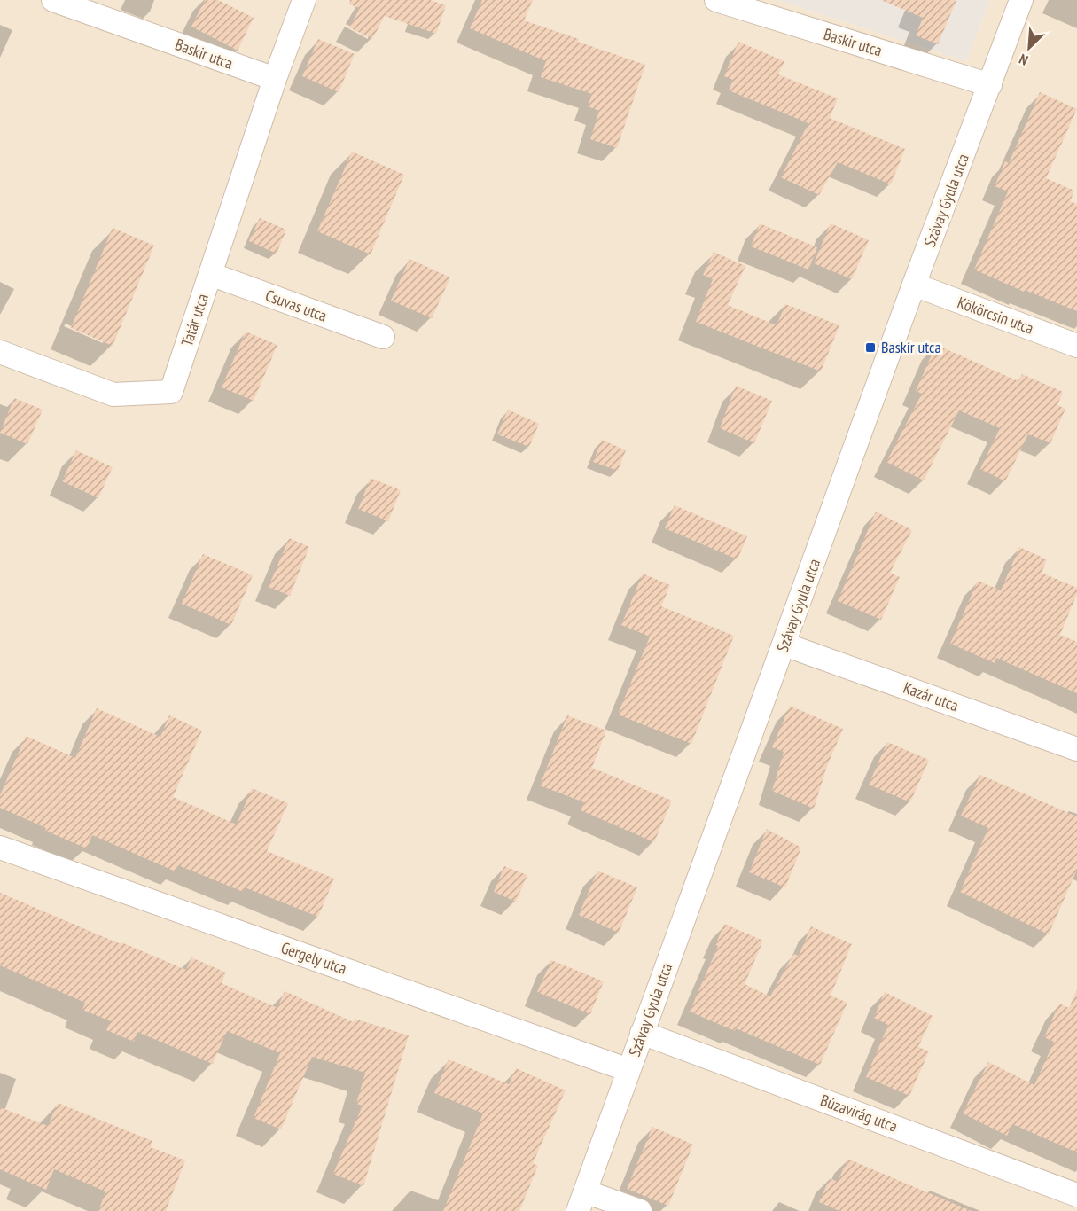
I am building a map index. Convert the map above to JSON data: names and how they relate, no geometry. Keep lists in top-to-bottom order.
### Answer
{
  "streets": {
    "street": [
      "Baskir utca",
      "Szávay Gyula utca",
      "Csuvas utca",
      "Kökörcsin utca",
      "Tatár utca",
      "Kazár utca",
      "Gergely utca",
      "Búzavirág utca"
    ]
  },
  "crossings": [
    ["Baskir utca", "Szávay Gyula utca"],
    ["Baskir utca", "Tatár utca"],
    ["Szávay Gyula utca", "Kökörcsin utca"],
    ["Szávay Gyula utca", "Kazár utca"],
    ["Szávay Gyula utca", "Gergely utca"],
    ["Szávay Gyula utca", "Búzavirág utca"],
    ["Csuvas utca", "Tatár utca"]
  ],
  "places": {
    "transit": ["Baskír utca"]
  },
  "north": "bottom left"
}
